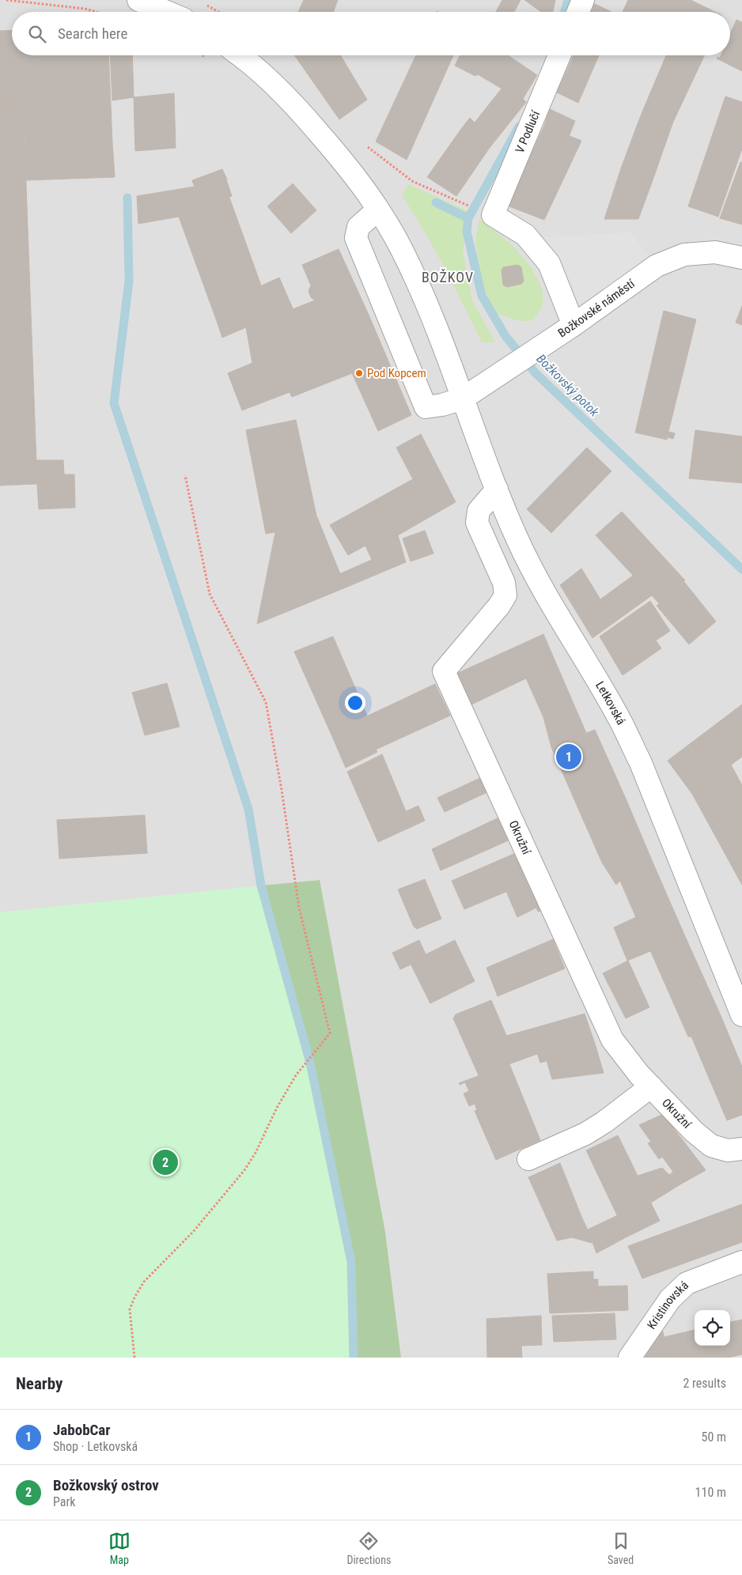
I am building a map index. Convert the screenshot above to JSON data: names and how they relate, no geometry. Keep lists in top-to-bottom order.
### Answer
{
  "streets": {
    "street": [
      "V Podlučí",
      "Božkovské náměstí",
      "Letkovská",
      "Okružní",
      "Kristinovská"
    ]
  },
  "crossings": [
    ["V Podlučí", "Božkovské náměstí"],
    ["Božkovské náměstí", "Letkovská"],
    ["Letkovská", "Okružní"]
  ],
  "districts": ["BOŽKOV"],
  "water": ["Božkovský potok"],
  "places": ["Pod Kopcem"],
  "page": {
    "search": "Search here",
    "pins": ["1", "2"],
    "heading": ["Nearby", "2 results"],
    "list": [
      {
        "mark": "1",
        "name": "JabobCar",
        "note": "Shop · Letkovská",
        "value": "50 m"
      },
      {
        "mark": "2",
        "name": "Božkovský ostrov",
        "note": "Park",
        "value": "110 m"
      }
    ],
    "nav": ["Map", "Directions", "Saved"]
  }
}
